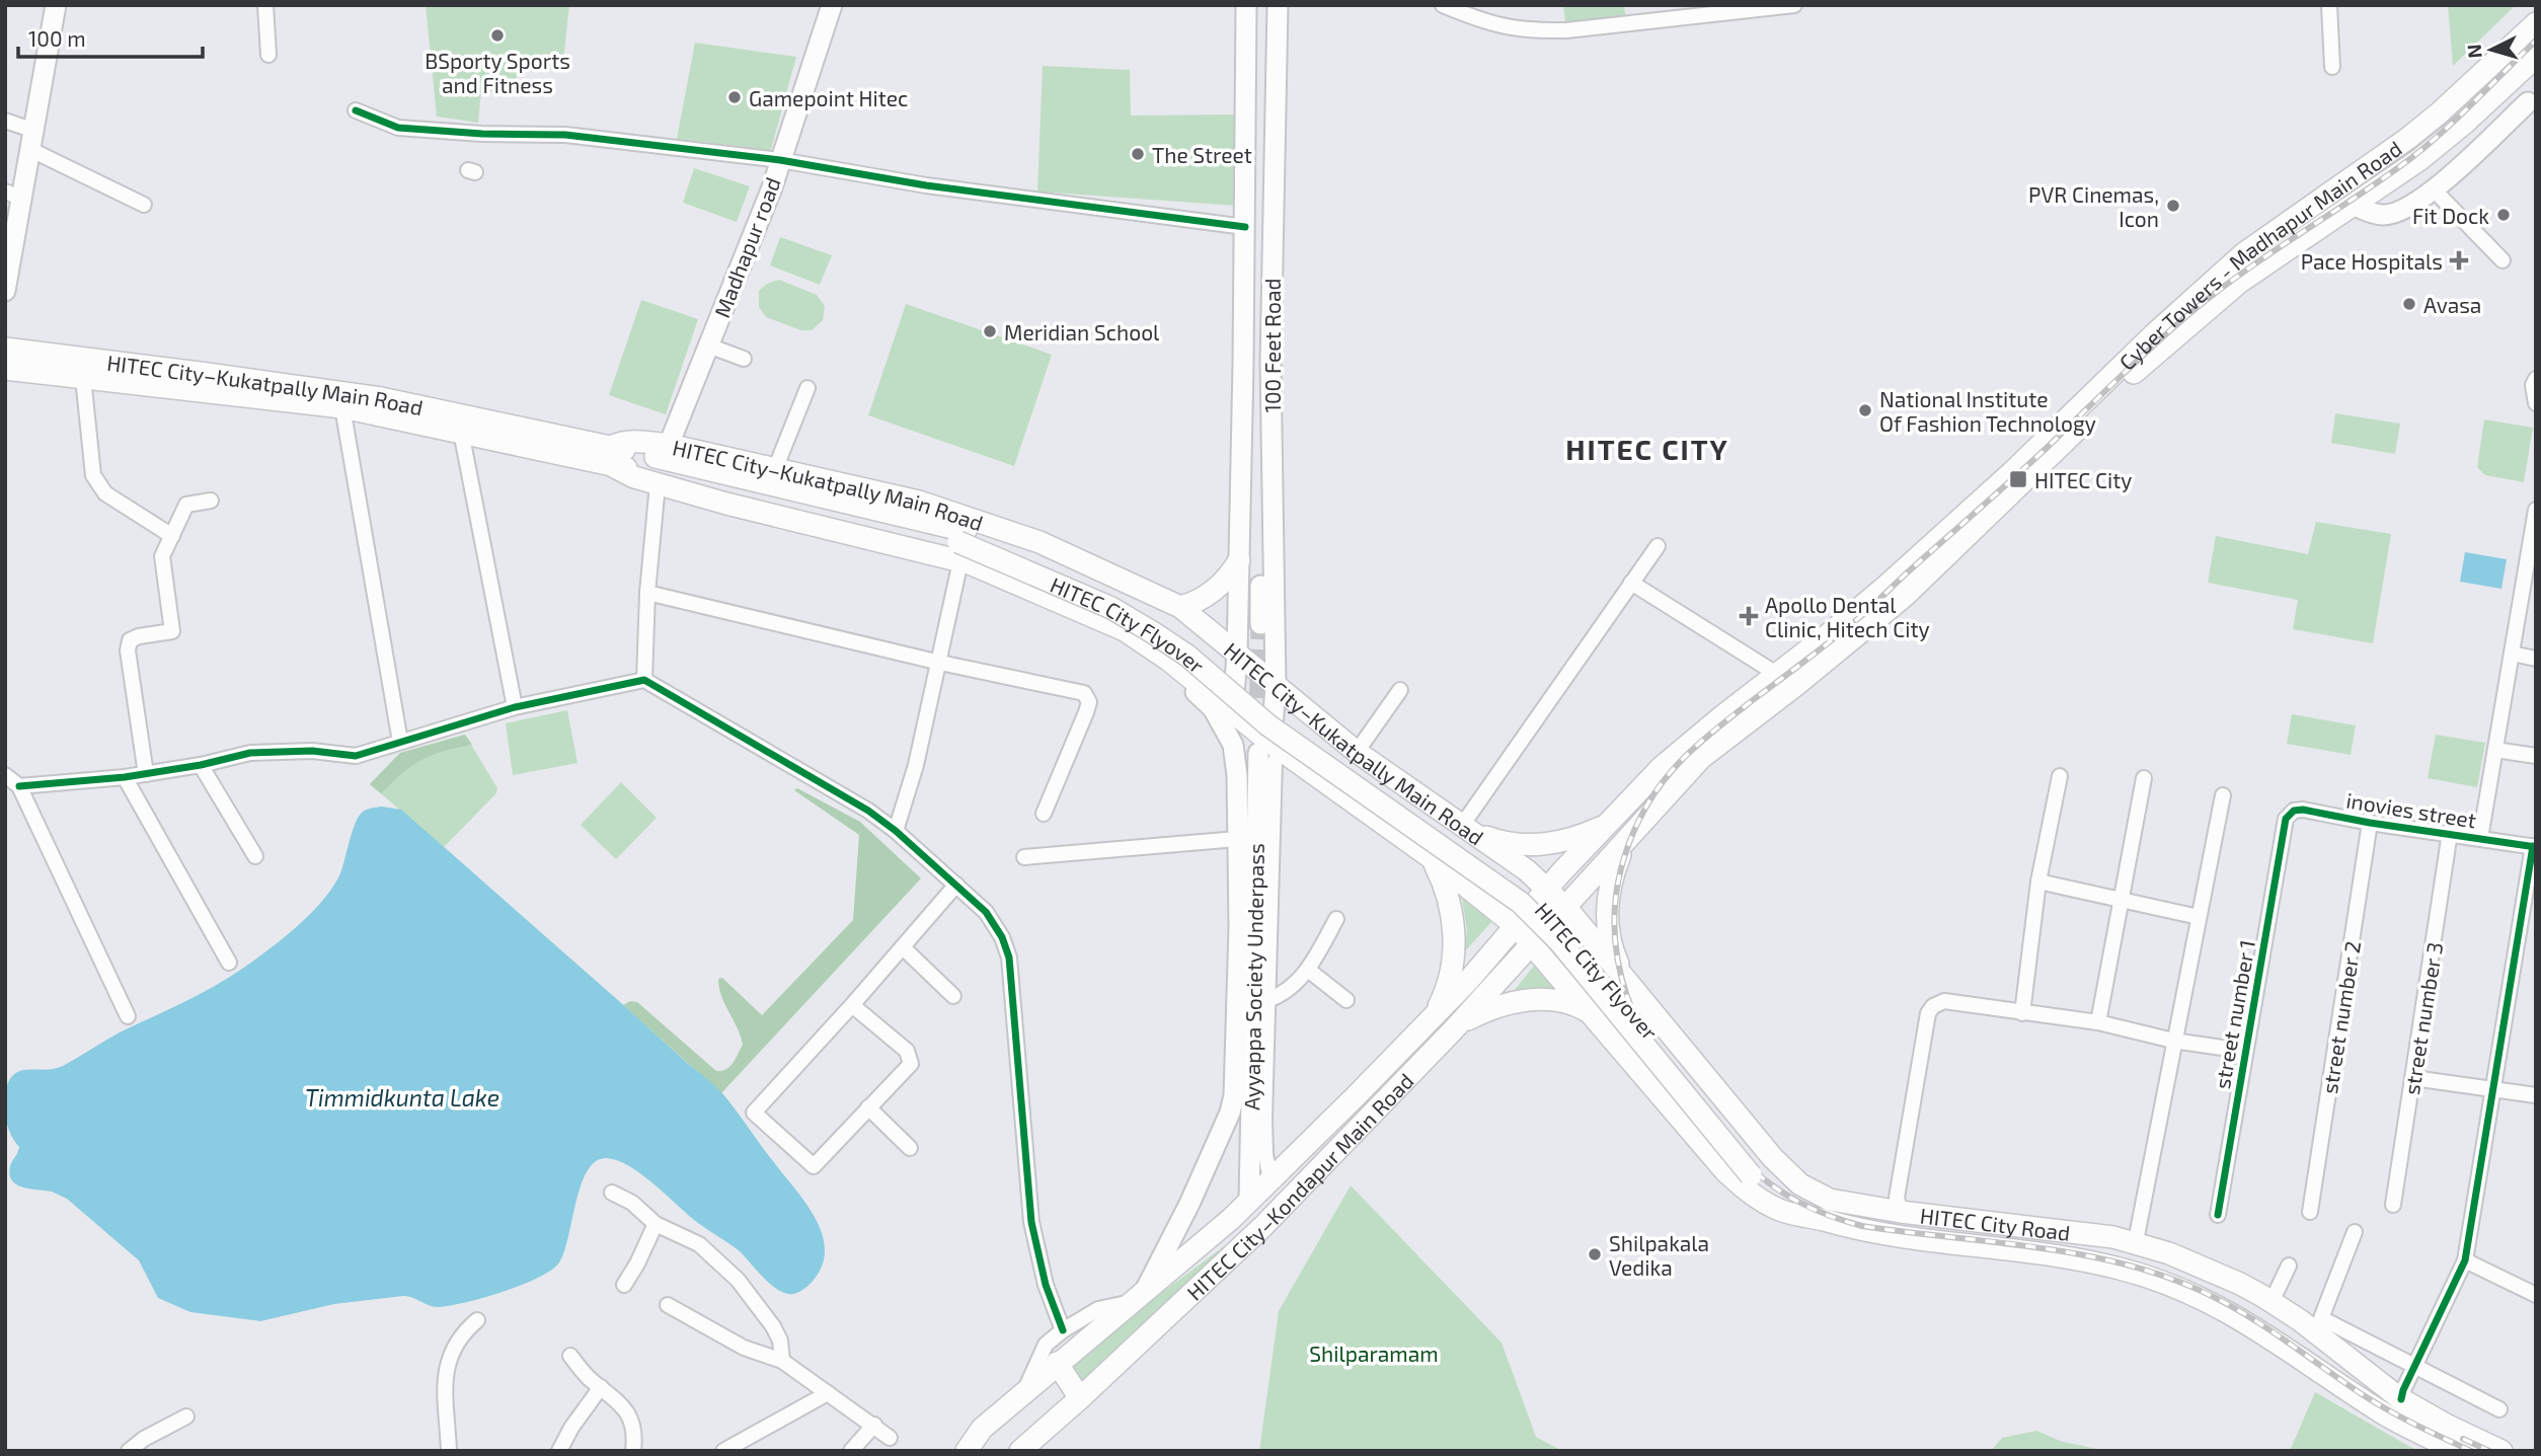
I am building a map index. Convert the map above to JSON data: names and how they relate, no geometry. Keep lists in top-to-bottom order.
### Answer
{
  "streets": {
    "main road": [
      "Madhapur road",
      "Cyber Towers - Madhapur Main Road",
      "100 Feet Road",
      "HITEC City–Kukatpally Main Road",
      "HITEC City Flyover",
      "Ayyappa Society Underpass",
      "HITEC City–Kondapur Main Road",
      "HITEC City Road"
    ],
    "street": [
      "inovies street",
      "street number 1",
      "street number 2",
      "street number 3"
    ]
  },
  "crossings": [
    ["Madhapur road", "HITEC City–Kukatpally Main Road"],
    ["Cyber Towers - Madhapur Main Road", "HITEC City–Kukatpally Main Road"],
    ["Cyber Towers - Madhapur Main Road", "HITEC City–Kondapur Main Road"],
    ["Cyber Towers - Madhapur Main Road", "HITEC City Road"],
    ["100 Feet Road", "HITEC City–Kukatpally Main Road"],
    ["100 Feet Road", "Ayyappa Society Underpass"],
    ["HITEC City–Kukatpally Main Road", "HITEC City Flyover"],
    ["HITEC City–Kukatpally Main Road", "Ayyappa Society Underpass"],
    ["HITEC City–Kukatpally Main Road", "HITEC City–Kondapur Main Road"],
    ["HITEC City–Kukatpally Main Road", "HITEC City Road"],
    ["HITEC City Flyover", "HITEC City Road"],
    ["inovies street", "street number 1"],
    ["inovies street", "street number 2"],
    ["inovies street", "street number 3"],
    ["Ayyappa Society Underpass", "HITEC City–Kondapur Main Road"],
    ["HITEC City–Kondapur Main Road", "HITEC City Road"]
  ],
  "districts": ["HITEC CITY"],
  "water": ["Timmidkunta Lake"],
  "parks": ["Shilparamam"],
  "places": {
    "other": [
      "BSporty Sports and Fitness",
      "Gamepoint Hitec",
      "The Street",
      "PVR Cinemas, Icon",
      "Fit Dock",
      "Avasa",
      "Meridian School",
      "National Institute Of Fashion Technology",
      "Shilpakala Vedika"
    ],
    "health": ["Pace Hospitals", "Apollo Dental Clinic, Hitech City"],
    "transit": ["HITEC City"]
  },
  "scale_bar": "100 m",
  "north": "left"
}
